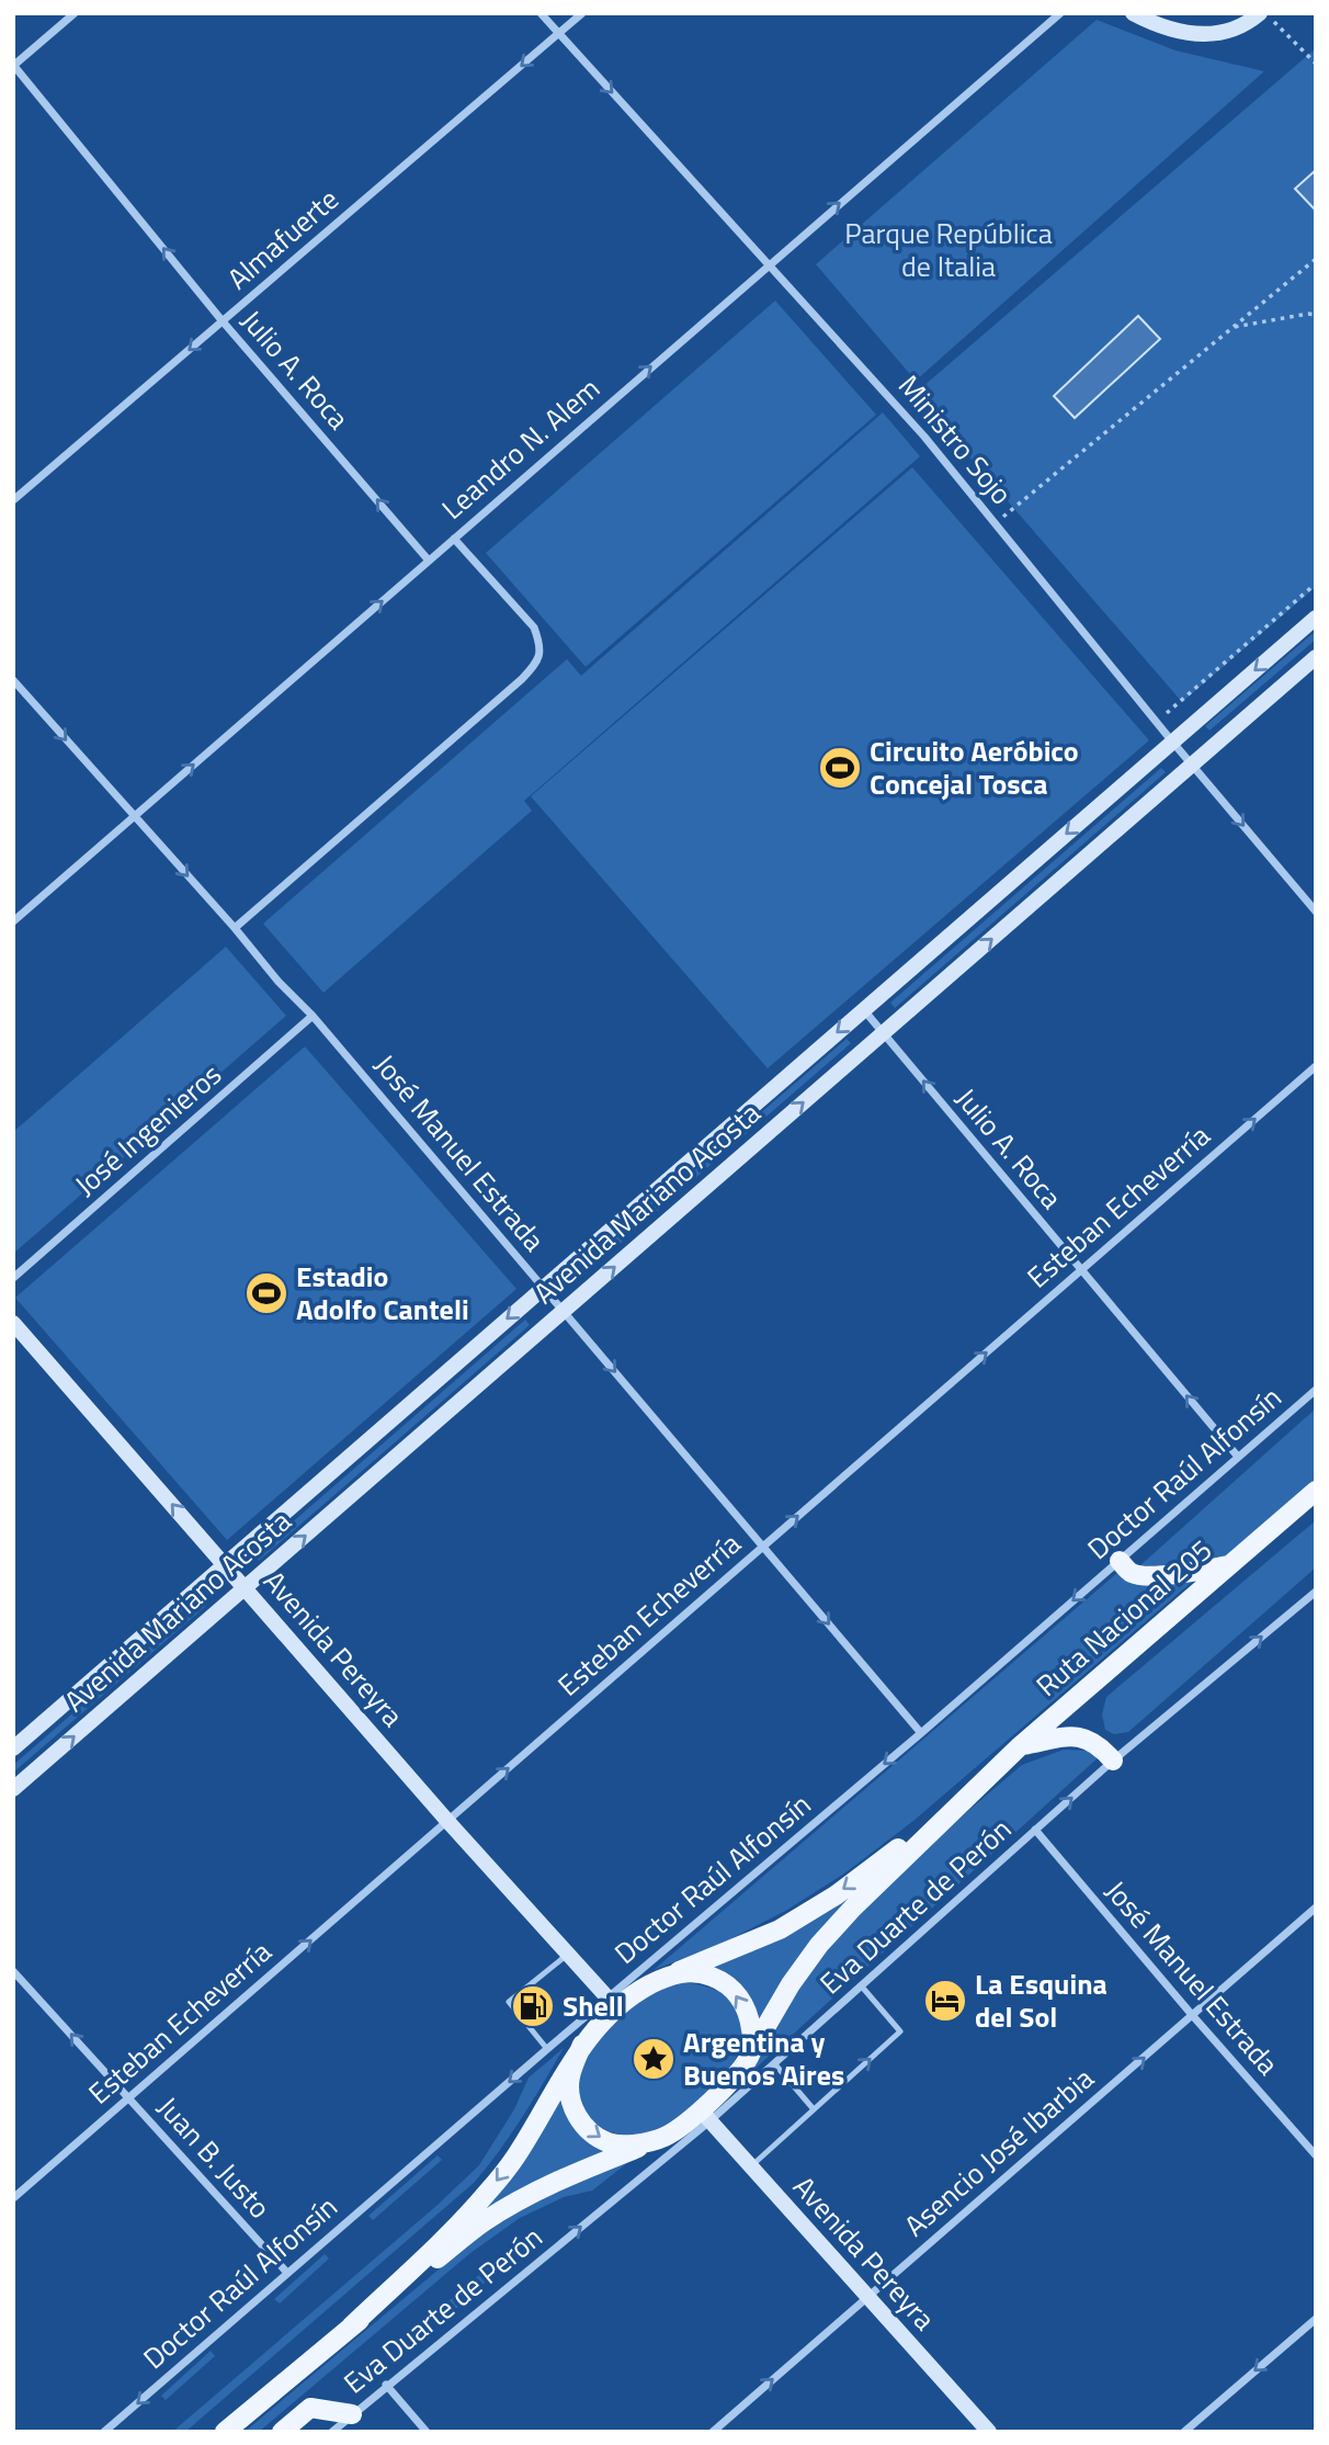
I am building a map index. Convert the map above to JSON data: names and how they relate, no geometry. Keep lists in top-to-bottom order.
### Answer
{
  "streets": {
    "main road": ["Avenida Mariano Acosta", "Ruta Nacional 205", "Avenida Pereyra"],
    "street": [
      "Almafuerte",
      "Julio A. Roca",
      "Ministro Sojo",
      "Leandro N. Alem",
      "José Ingenieros",
      "José Manuel Estrada",
      "Esteban Echeverría",
      "Doctor Raúl Alfonsín",
      "Eva Duarte de Perón",
      "Asencio José Ibarbia",
      "Juan B. Justo"
    ]
  },
  "crossings": [
    ["Almafuerte", "Julio A. Roca"],
    ["Almafuerte", "Ministro Sojo"],
    ["Julio A. Roca", "Leandro N. Alem"],
    ["Julio A. Roca", "Avenida Mariano Acosta"],
    ["Julio A. Roca", "Esteban Echeverría"],
    ["Julio A. Roca", "Doctor Raúl Alfonsín"],
    ["Ministro Sojo", "Leandro N. Alem"],
    ["Ministro Sojo", "Avenida Mariano Acosta"],
    ["Leandro N. Alem", "José Manuel Estrada"],
    ["José Ingenieros", "José Manuel Estrada"],
    ["José Manuel Estrada", "Avenida Mariano Acosta"],
    ["José Manuel Estrada", "Esteban Echeverría"],
    ["José Manuel Estrada", "Doctor Raúl Alfonsín"],
    ["José Manuel Estrada", "Eva Duarte de Perón"],
    ["José Manuel Estrada", "Asencio José Ibarbia"],
    ["Avenida Mariano Acosta", "Avenida Pereyra"],
    ["Esteban Echeverría", "Avenida Pereyra"],
    ["Esteban Echeverría", "Juan B. Justo"],
    ["Doctor Raúl Alfonsín", "Ruta Nacional 205"],
    ["Doctor Raúl Alfonsín", "Avenida Pereyra"],
    ["Doctor Raúl Alfonsín", "Eva Duarte de Perón"],
    ["Doctor Raúl Alfonsín", "Juan B. Justo"],
    ["Ruta Nacional 205", "Avenida Pereyra"],
    ["Ruta Nacional 205", "Eva Duarte de Perón"],
    ["Avenida Pereyra", "Eva Duarte de Perón"],
    ["Avenida Pereyra", "Asencio José Ibarbia"]
  ],
  "one_way": [
    "Almafuerte",
    "Julio A. Roca",
    "Ministro Sojo",
    "Leandro N. Alem",
    "José Manuel Estrada",
    "Esteban Echeverría",
    "Doctor Raúl Alfonsín",
    "Eva Duarte de Perón",
    "Asencio José Ibarbia",
    "Juan B. Justo"
  ],
  "parks": ["Parque República de Italia"],
  "places": {
    "sports": ["Circuito Aeróbico Concejal Tosca", "Estadio Adolfo Canteli"],
    "hotel": ["La Esquina del Sol"],
    "fuel station": ["Shell"],
    "place": ["Argentina y Buenos Aires"]
  }
}
